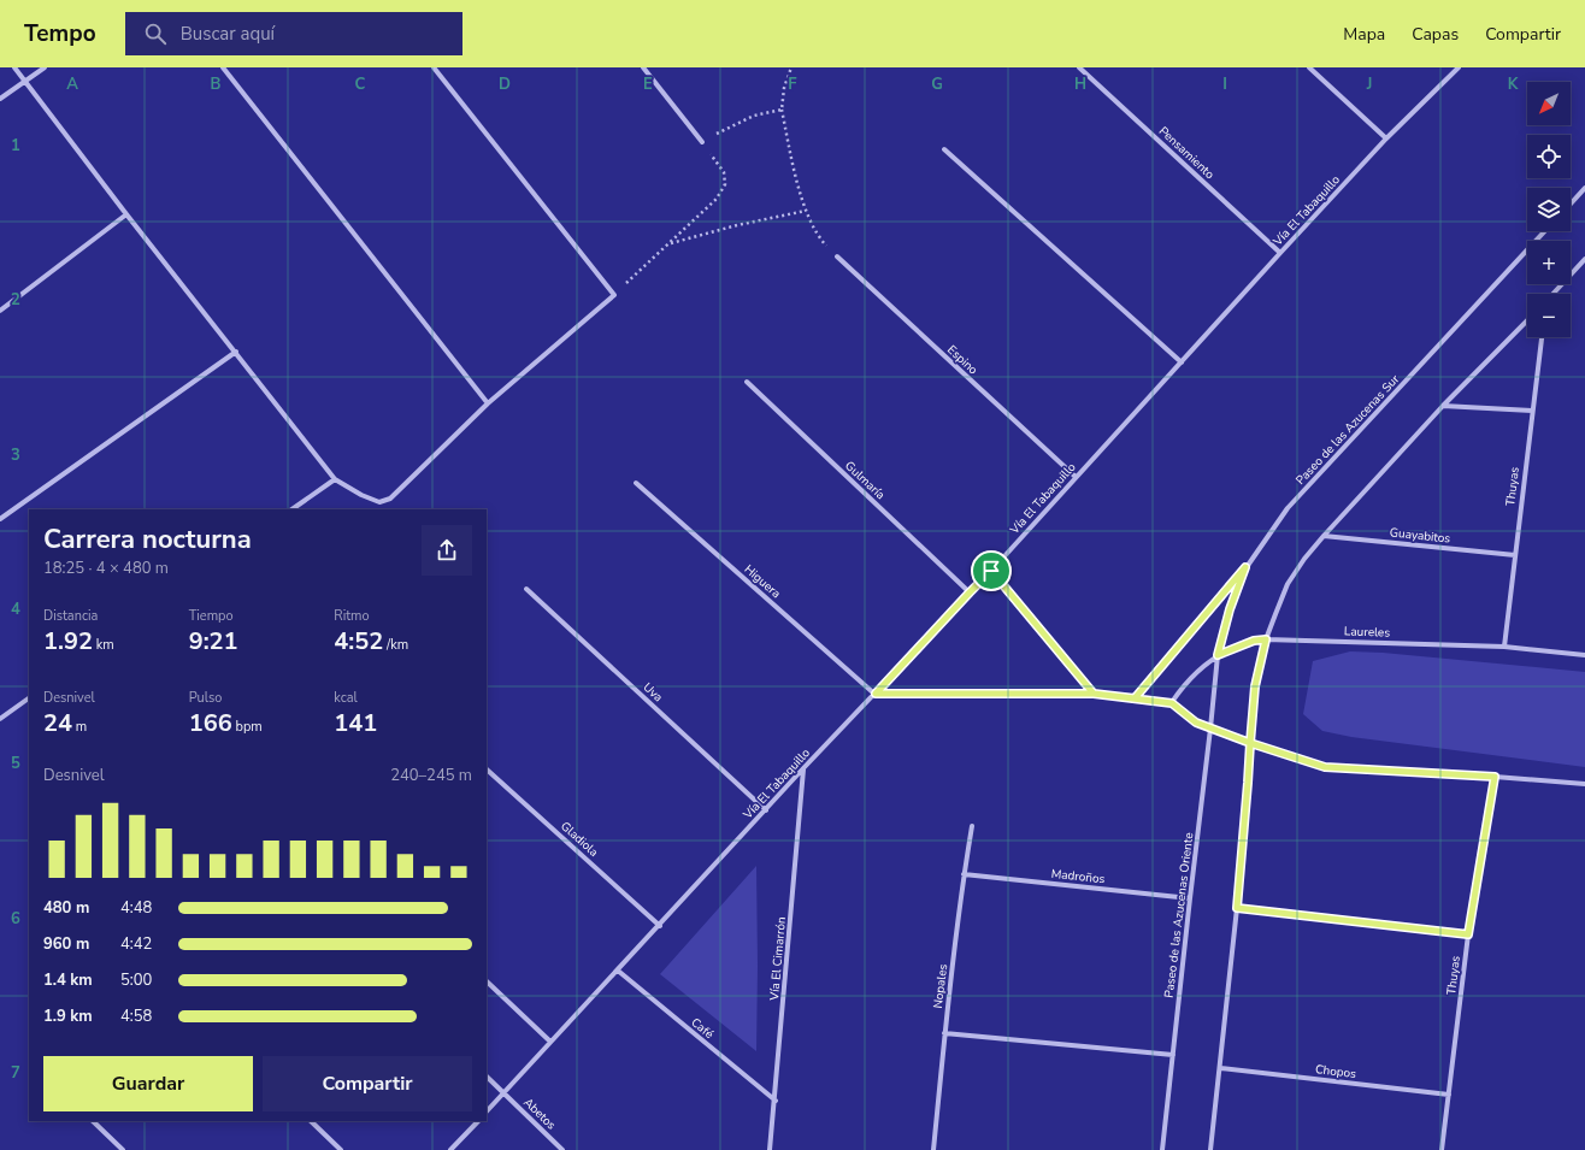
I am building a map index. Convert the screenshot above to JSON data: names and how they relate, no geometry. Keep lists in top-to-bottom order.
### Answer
{
  "streets": {
    "street": [
      "Pensamiento",
      "Vía El Tabaquillo",
      "Espino",
      "Paseo de las Azucenas Sur",
      "Gulmaría",
      "Thuyas",
      "Guayabitos",
      "Higuera",
      "Laureles",
      "Uva",
      "Gladiola",
      "Madroños",
      "Paseo de las Azucenas Oriente",
      "Vía El Cimarrón",
      "Nopales",
      "Café",
      "Chopos",
      "Abetos"
    ]
  },
  "crossings": [
    ["Pensamiento", "Vía El Tabaquillo"],
    ["Vía El Tabaquillo", "Espino"],
    ["Vía El Tabaquillo", "Gulmaría"],
    ["Vía El Tabaquillo", "Higuera"],
    ["Vía El Tabaquillo", "Uva"],
    ["Vía El Tabaquillo", "Gladiola"],
    ["Vía El Tabaquillo", "Vía El Cimarrón"],
    ["Vía El Tabaquillo", "Café"],
    ["Vía El Tabaquillo", "Abetos"],
    ["Paseo de las Azucenas Sur", "Laureles"],
    ["Paseo de las Azucenas Sur", "Paseo de las Azucenas Oriente"],
    ["Thuyas", "Guayabitos"],
    ["Thuyas", "Laureles"],
    ["Thuyas", "Chopos"],
    ["Madroños", "Paseo de las Azucenas Oriente"],
    ["Madroños", "Nopales"],
    ["Vía El Cimarrón", "Café"]
  ],
  "north": "bottom left",
  "page": {
    "header": "Tempo",
    "search": "Buscar aquí",
    "nav": ["Mapa", "Capas", "Compartir"],
    "map_buttons": ["+", "−"],
    "heading": ["Carrera nocturna", "18:25 · 4 × 480 m"],
    "stats": [
      ["Distancia", "1.92 km"],
      ["Tiempo", "9:21"],
      ["Ritmo", "4:52 /km"],
      ["Desnivel", "24 m"],
      ["Pulso", "166 bpm"],
      ["kcal", "141"]
    ],
    "chart": ["Desnivel", "240–245 m"],
    "list": [
      {
        "name": "480 m",
        "note": "4:48"
      },
      {
        "name": "960 m",
        "note": "4:42"
      },
      {
        "name": "1.4 km",
        "note": "5:00"
      },
      {
        "name": "1.9 km",
        "note": "4:58"
      }
    ],
    "buttons": ["Guardar", "Compartir"]
  },
  "grid": {
    "columns": [
      "A",
      "B",
      "C",
      "D",
      "E",
      "F",
      "G",
      "H",
      "I",
      "J",
      "K"
    ],
    "rows": [
      "1",
      "2",
      "3",
      "4",
      "5",
      "6",
      "7"
    ]
  }
}
